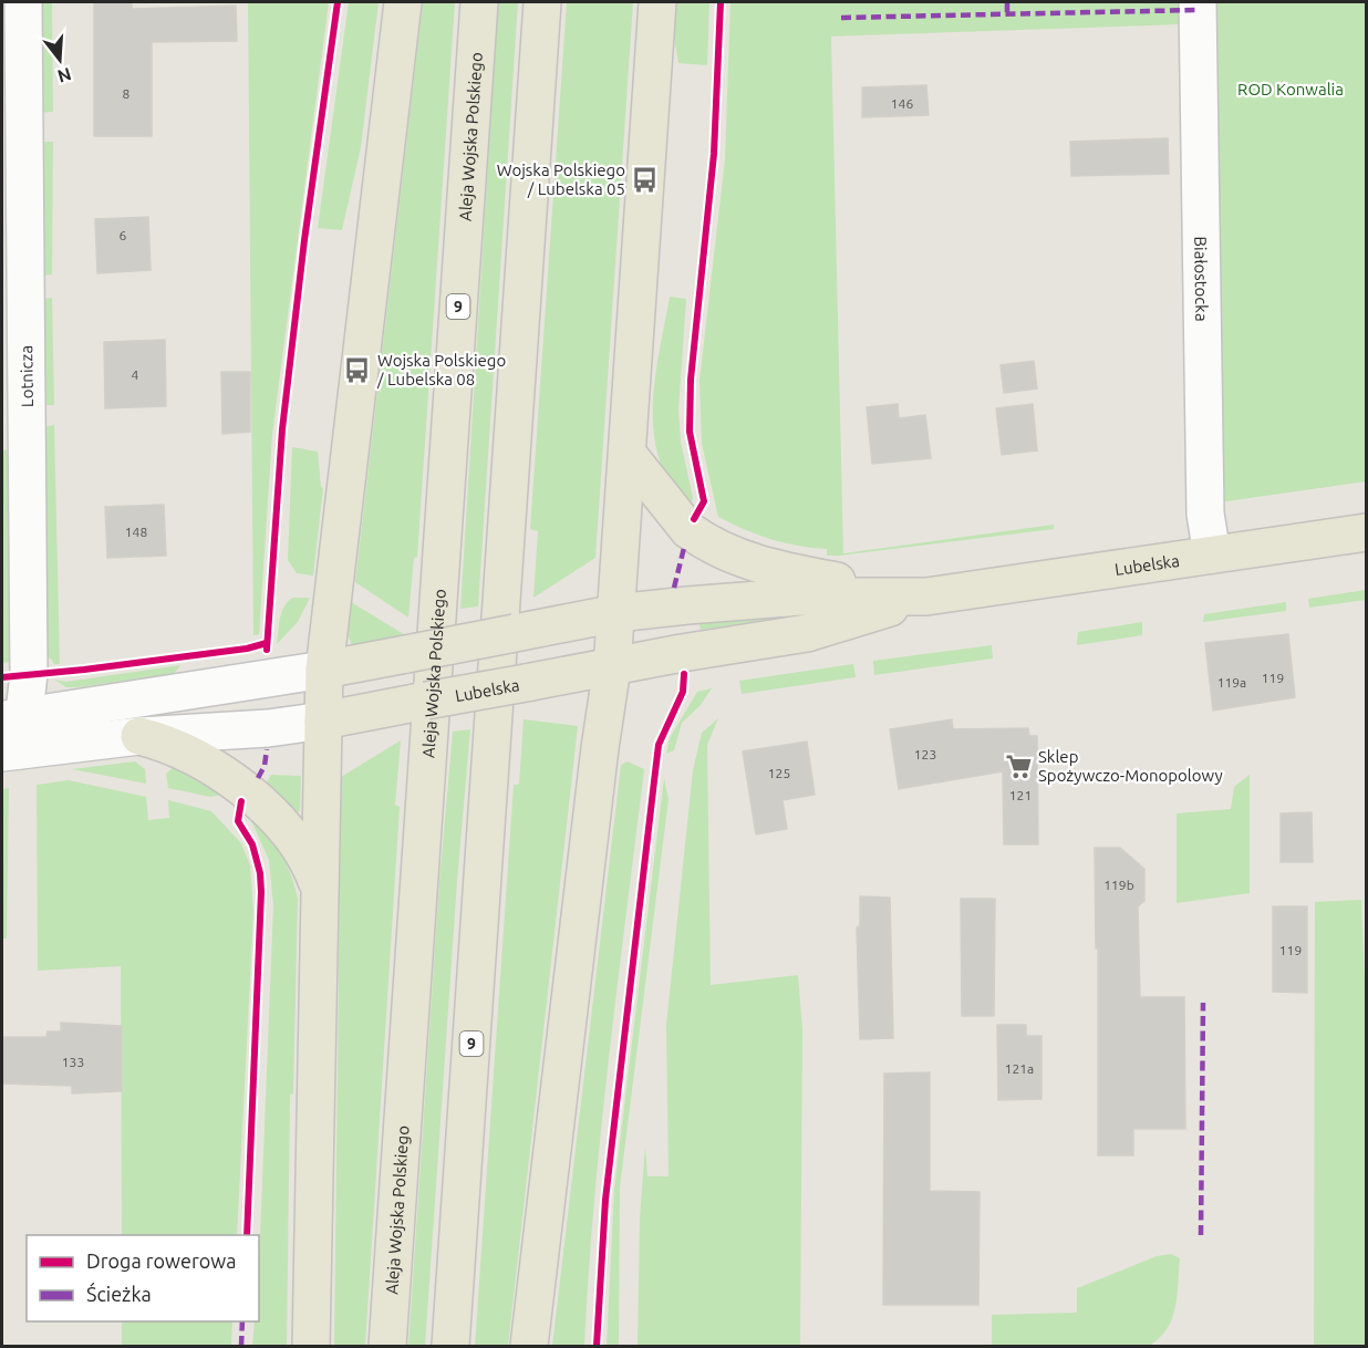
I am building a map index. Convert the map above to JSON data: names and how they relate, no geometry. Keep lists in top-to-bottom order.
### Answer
{
  "streets": {
    "main road": ["Aleja Wojska Polskiego", "9", "Lubelska"],
    "street": ["Białostocka", "Lotnicza"]
  },
  "crossings": [
    ["Białostocka", "Lubelska"],
    ["Lotnicza", "Lubelska"]
  ],
  "parks": ["ROD Konwalia"],
  "places": {
    "bus stop": ["Wojska Polskiego / Lubelska 05", "Wojska Polskiego / Lubelska 08"],
    "supermarket": ["Sklep Spożywczo-Monopolowy"]
  },
  "house_numbers": [
    "8",
    "146",
    "6",
    "4",
    "148",
    "119",
    "119a",
    "123",
    "125",
    "121",
    "119b",
    "119",
    "133",
    "121a"
  ],
  "legend": ["Droga rowerowa", "Ścieżka"],
  "north": "bottom"
}
